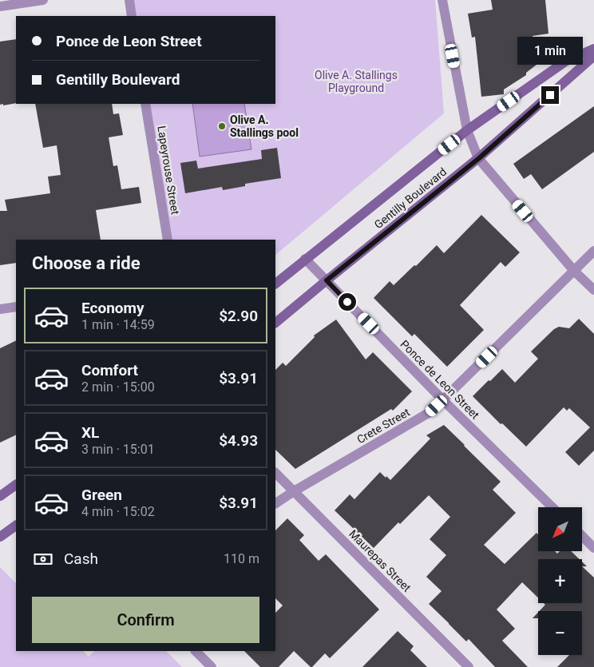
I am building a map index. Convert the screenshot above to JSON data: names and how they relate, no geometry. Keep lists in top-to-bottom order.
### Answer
{
  "streets": {
    "main road": ["Gentilly Boulevard"],
    "street": [
      "Lapeyrouse Street",
      "Ponce de Leon Street",
      "Crete Street",
      "Maurepas Street"
    ]
  },
  "crossings": [
    ["Gentilly Boulevard", "Ponce de Leon Street"],
    ["Ponce de Leon Street", "Crete Street"],
    ["Crete Street", "Maurepas Street"]
  ],
  "parks": ["Olive A. Stallings Playground"],
  "places": ["Olive A. Stallings pool"],
  "north": "bottom left",
  "page": {
    "banner": ["Ponce de Leon Street", "Gentilly Boulevard"],
    "bubble": "1 min",
    "heading": "Choose a ride",
    "list": [
      {
        "name": "Economy",
        "note": "1 min · 14:59",
        "value": "$2.90"
      },
      {
        "name": "Comfort",
        "note": "2 min · 15:00",
        "value": "$3.91"
      },
      {
        "name": "XL",
        "note": "3 min · 15:01",
        "value": "$4.93"
      },
      {
        "name": "Green",
        "note": "4 min · 15:02",
        "value": "$3.91"
      }
    ],
    "map_buttons": ["+", "−"],
    "pay": ["Cash", "110 m"],
    "buttons": "Confirm"
  }
}
